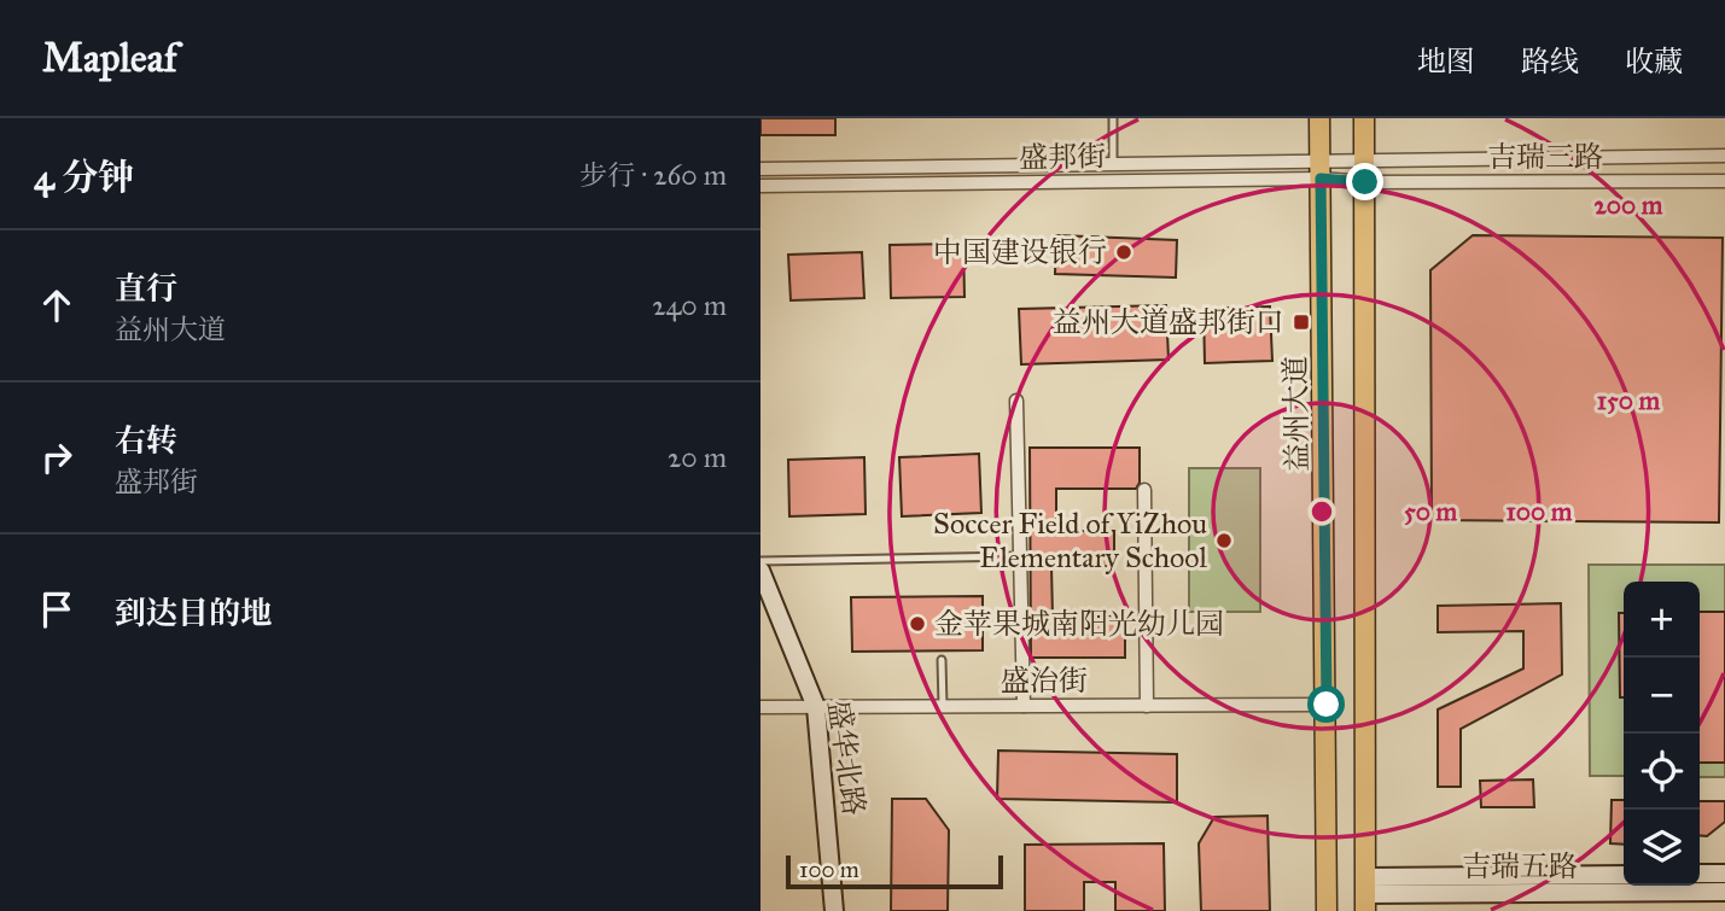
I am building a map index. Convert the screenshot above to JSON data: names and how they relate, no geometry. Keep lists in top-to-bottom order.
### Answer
{
  "streets": {
    "main road": ["益州大道"],
    "street": [
      "盛邦街",
      "吉瑞三路",
      "盛治街",
      "盛华北路",
      "吉瑞五路"
    ]
  },
  "crossings": [
    ["盛邦街", "吉瑞三路"],
    ["盛邦街", "益州大道"],
    ["益州大道", "盛治街"],
    ["盛治街", "盛华北路"]
  ],
  "places": {
    "other": ["中国建设银行", "Soccer Field of YiZhou Elementary School", "金苹果城南阳光幼儿园"],
    "transit": ["益州大道盛邦街口"]
  },
  "scale_bar": "100 m",
  "page": {
    "header": "Mapleaf",
    "nav": ["地图", "路线", "收藏"],
    "heading": ["4 分钟", "步行 · 260 m"],
    "list": [
      ["直行", "益州大道", "240 m"],
      ["右转", "盛邦街", "20 m"],
      "到达目的地"
    ],
    "map_buttons": ["+", "−"],
    "scale": "100 m"
  },
  "rings": [
    "200 m",
    "150 m",
    "50 m",
    "100 m"
  ]
}
